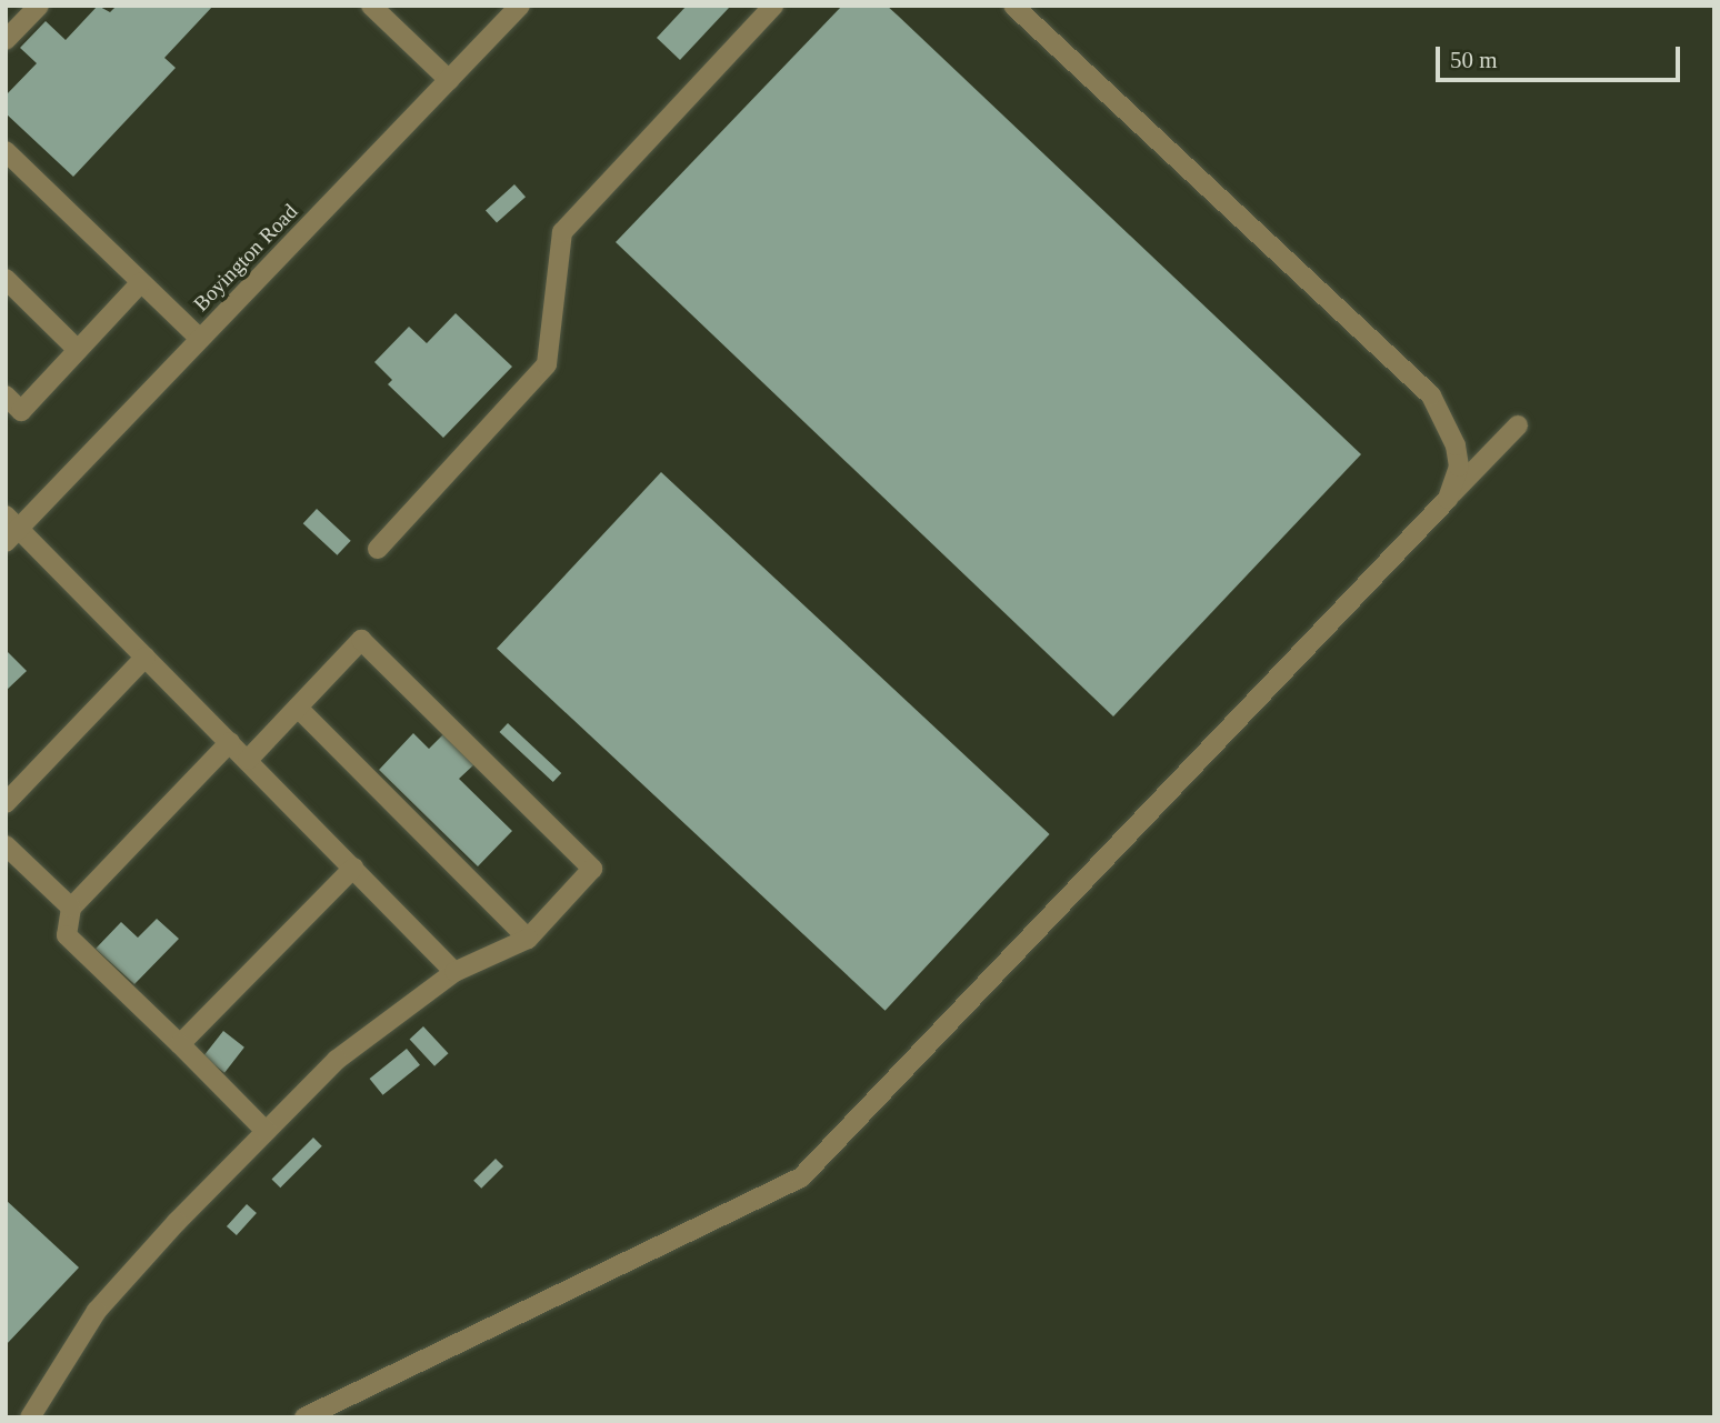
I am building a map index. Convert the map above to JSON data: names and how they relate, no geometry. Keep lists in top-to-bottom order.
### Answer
{
  "streets": {
    "street": ["Boyington Road"]
  },
  "scale_bar": "50 m"
}
